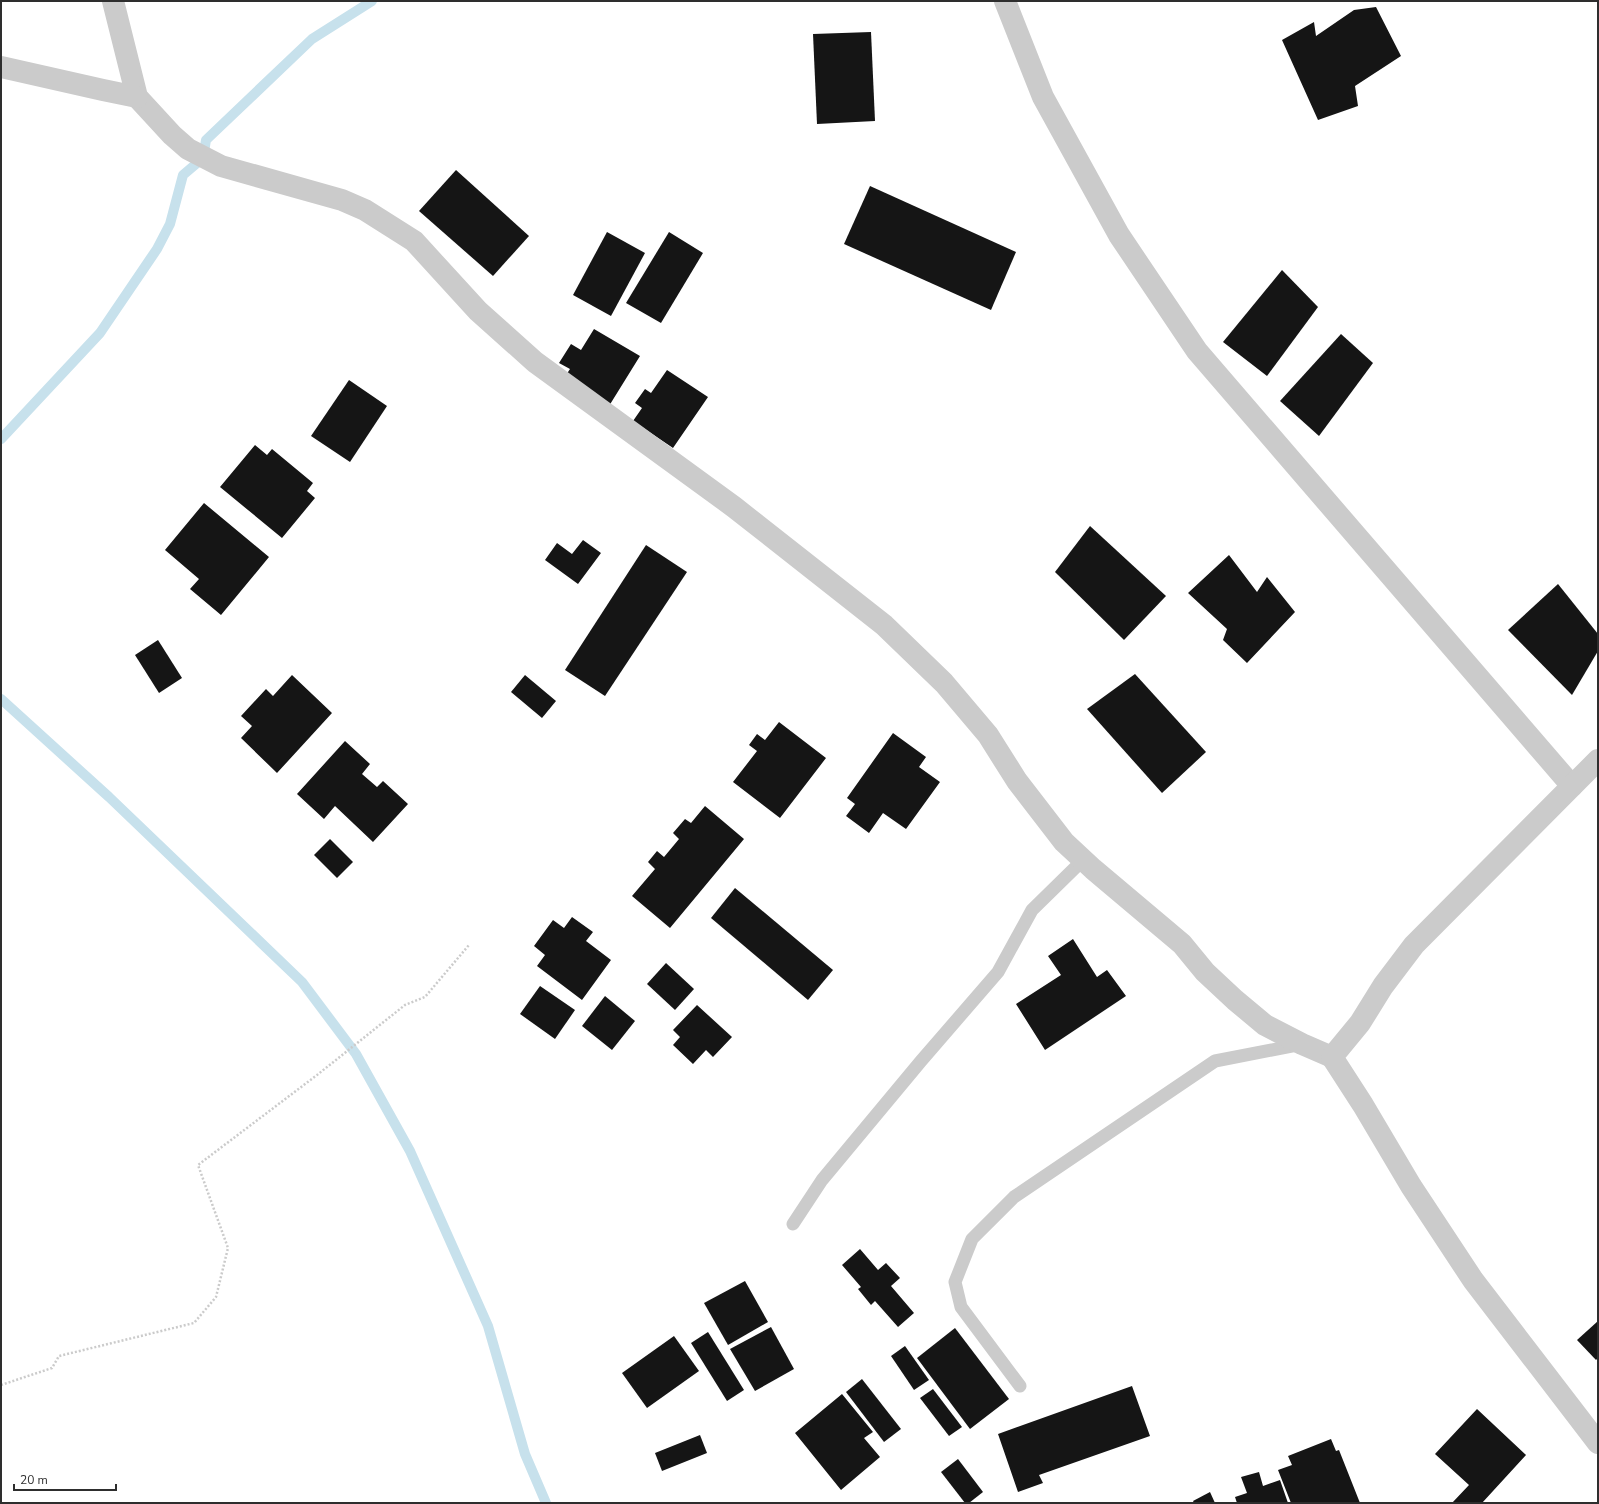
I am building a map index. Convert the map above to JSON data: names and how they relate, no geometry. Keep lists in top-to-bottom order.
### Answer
{
  "scale_bar": "20 m"
}
